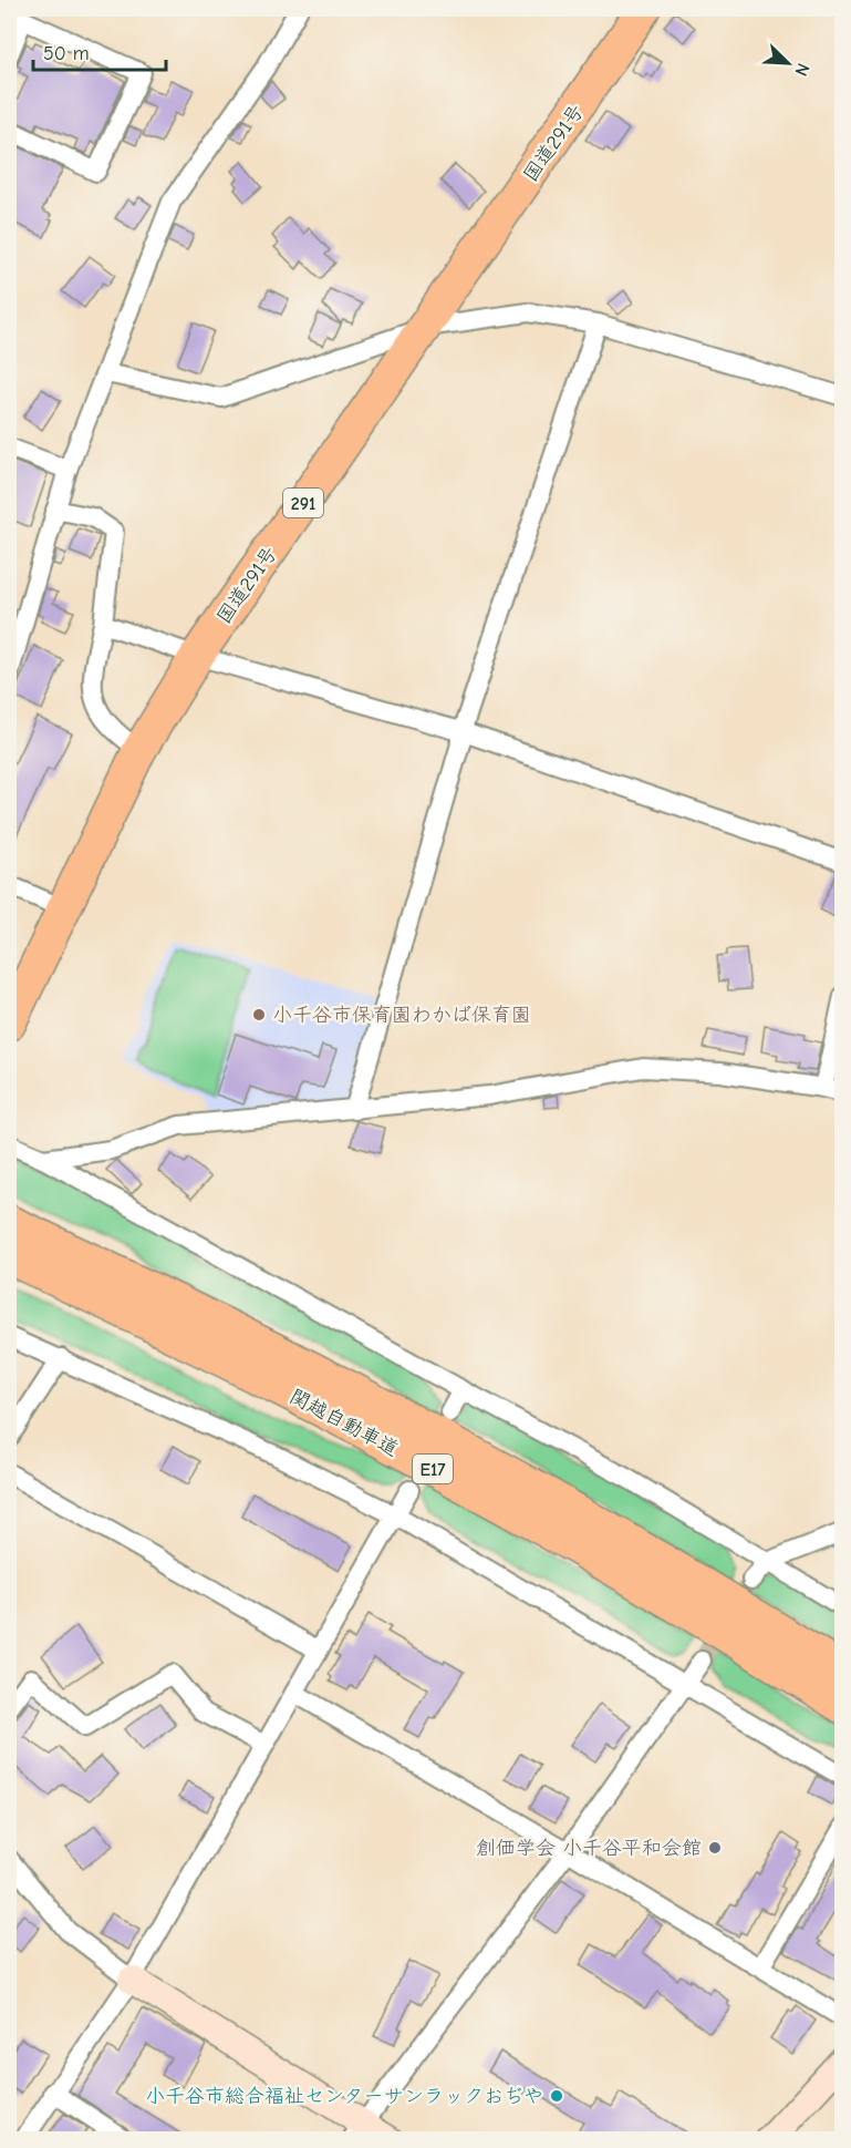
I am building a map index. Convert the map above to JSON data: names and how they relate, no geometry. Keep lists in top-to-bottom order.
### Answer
{
  "streets": {
    "highway": [
      "国道291号",
      "291",
      "関越自動車道",
      "E17"
    ]
  },
  "places": ["小千谷市保育園わかば保育園", "創価学会 小千谷平和会館", "小千谷市総合福祉センターサンラックおぢや"],
  "scale_bar": "50 m",
  "north": "bottom right"
}
